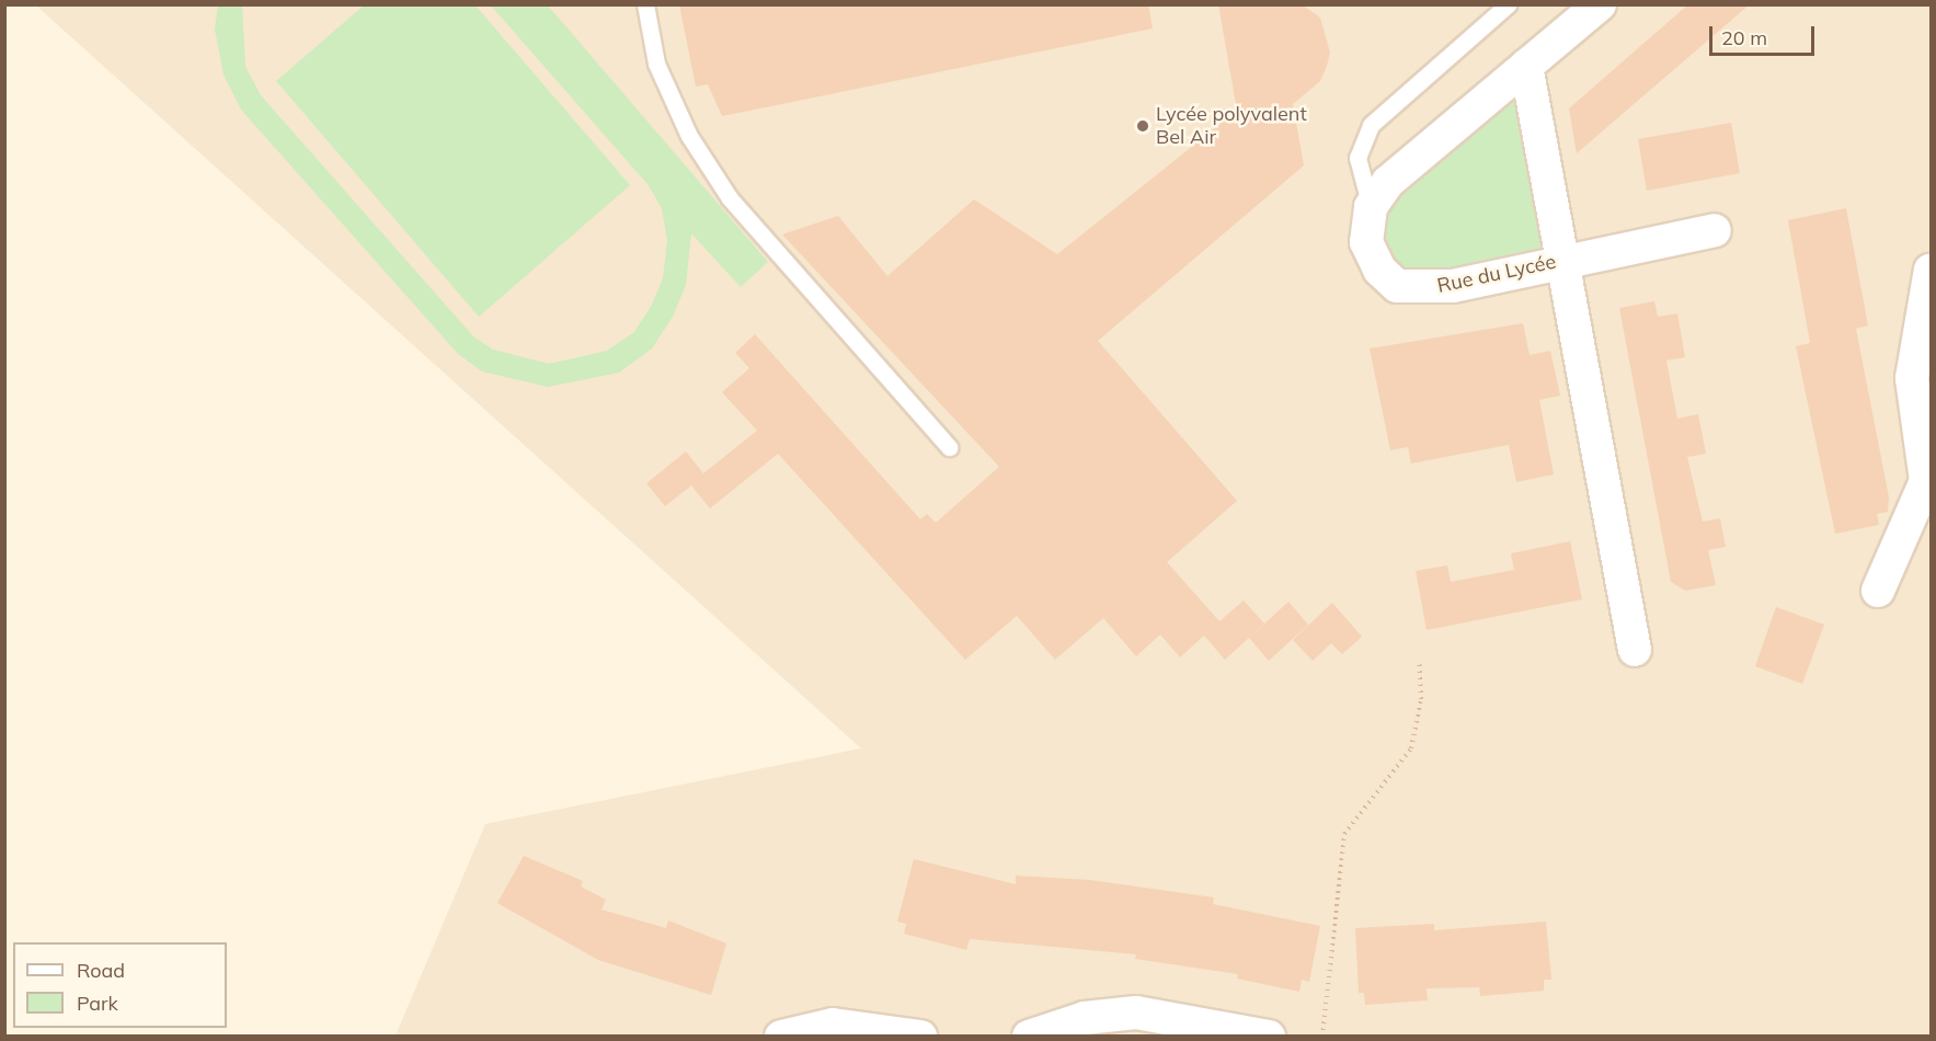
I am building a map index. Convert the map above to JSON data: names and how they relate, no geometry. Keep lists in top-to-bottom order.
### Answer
{
  "streets": {
    "street": ["Rue du Lycée"]
  },
  "places": ["Lycée polyvalent Bel Air"],
  "legend": ["Road", "Park"],
  "scale_bar": "20 m"
}
